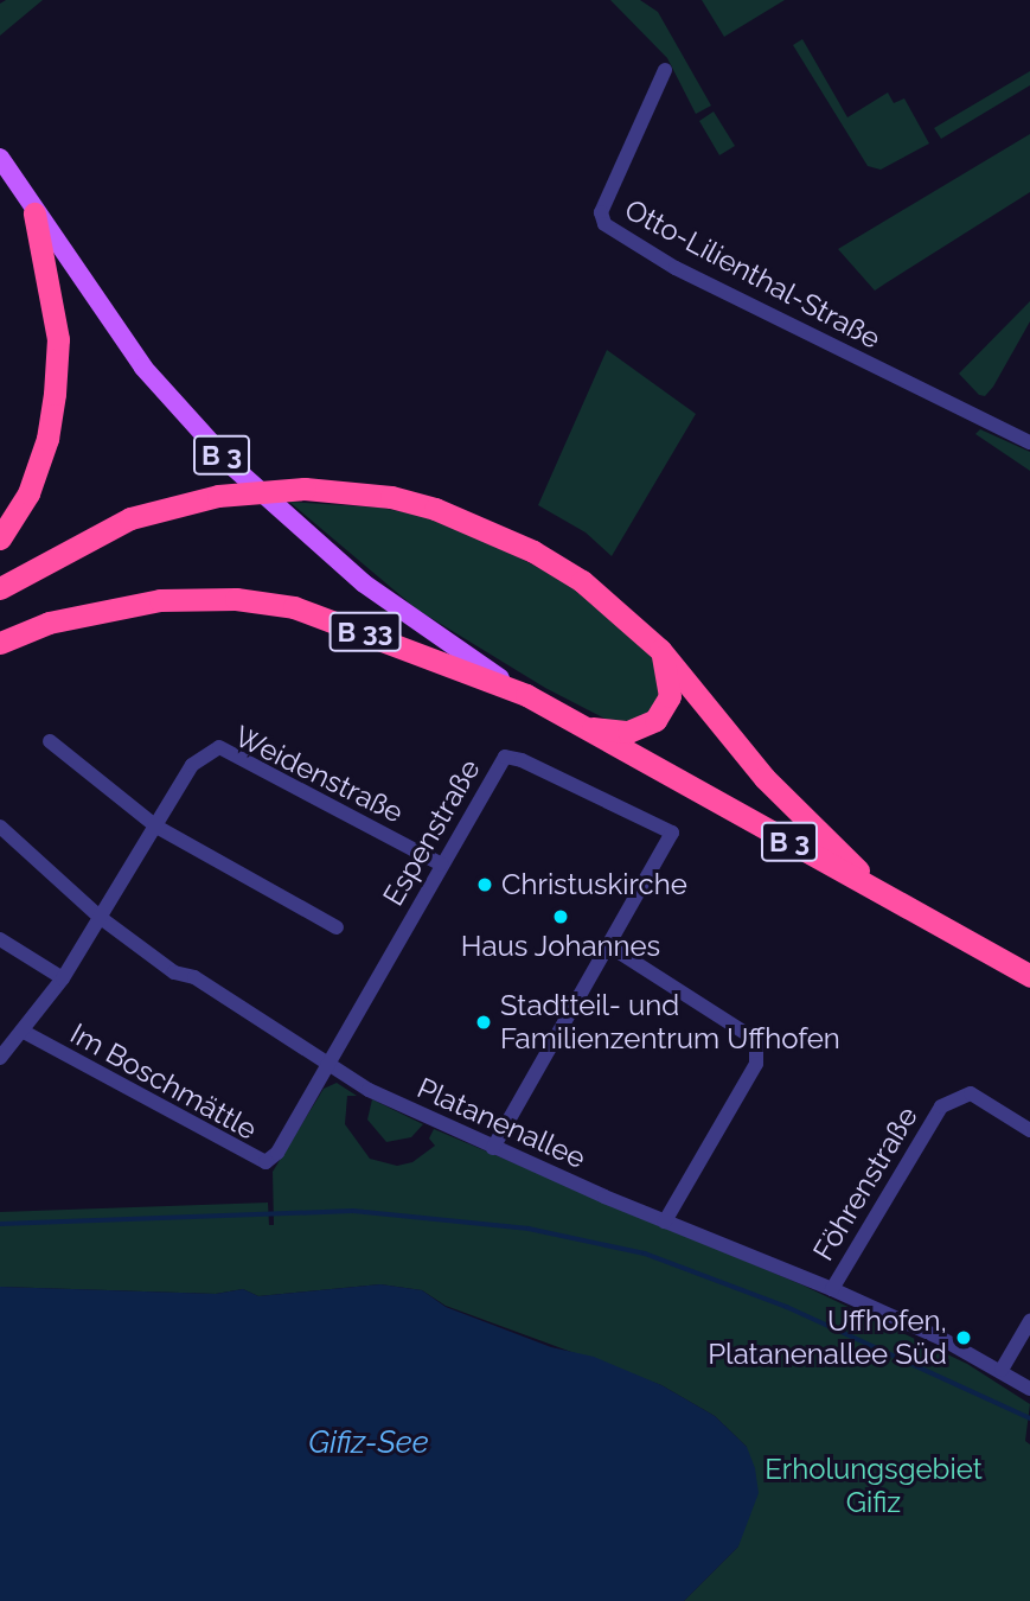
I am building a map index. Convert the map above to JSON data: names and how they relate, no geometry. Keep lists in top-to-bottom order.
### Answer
{
  "streets": {
    "highway": ["B 3", "B 33"],
    "street": [
      "Otto-Lilienthal-Straße",
      "Weidenstraße",
      "Espenstraße",
      "Im Boschmättle",
      "Platanenallee",
      "Föhrenstraße"
    ]
  },
  "crossings": [
    ["B 3", "B 33"],
    ["Weidenstraße", "Espenstraße"],
    ["Weidenstraße", "Im Boschmättle"],
    ["Weidenstraße", "Platanenallee"],
    ["Espenstraße", "Im Boschmättle"],
    ["Espenstraße", "Platanenallee"],
    ["Im Boschmättle", "Platanenallee"],
    ["Platanenallee", "Föhrenstraße"]
  ],
  "water": ["Gifiz-See"],
  "parks": ["Erholungsgebiet Gifiz"],
  "places": [
    "Christuskirche",
    "Haus Johannes",
    "Stadtteil- und Familienzentrum Uffhofen",
    "Uffhofen, Platanenallee Süd"
  ]
}
